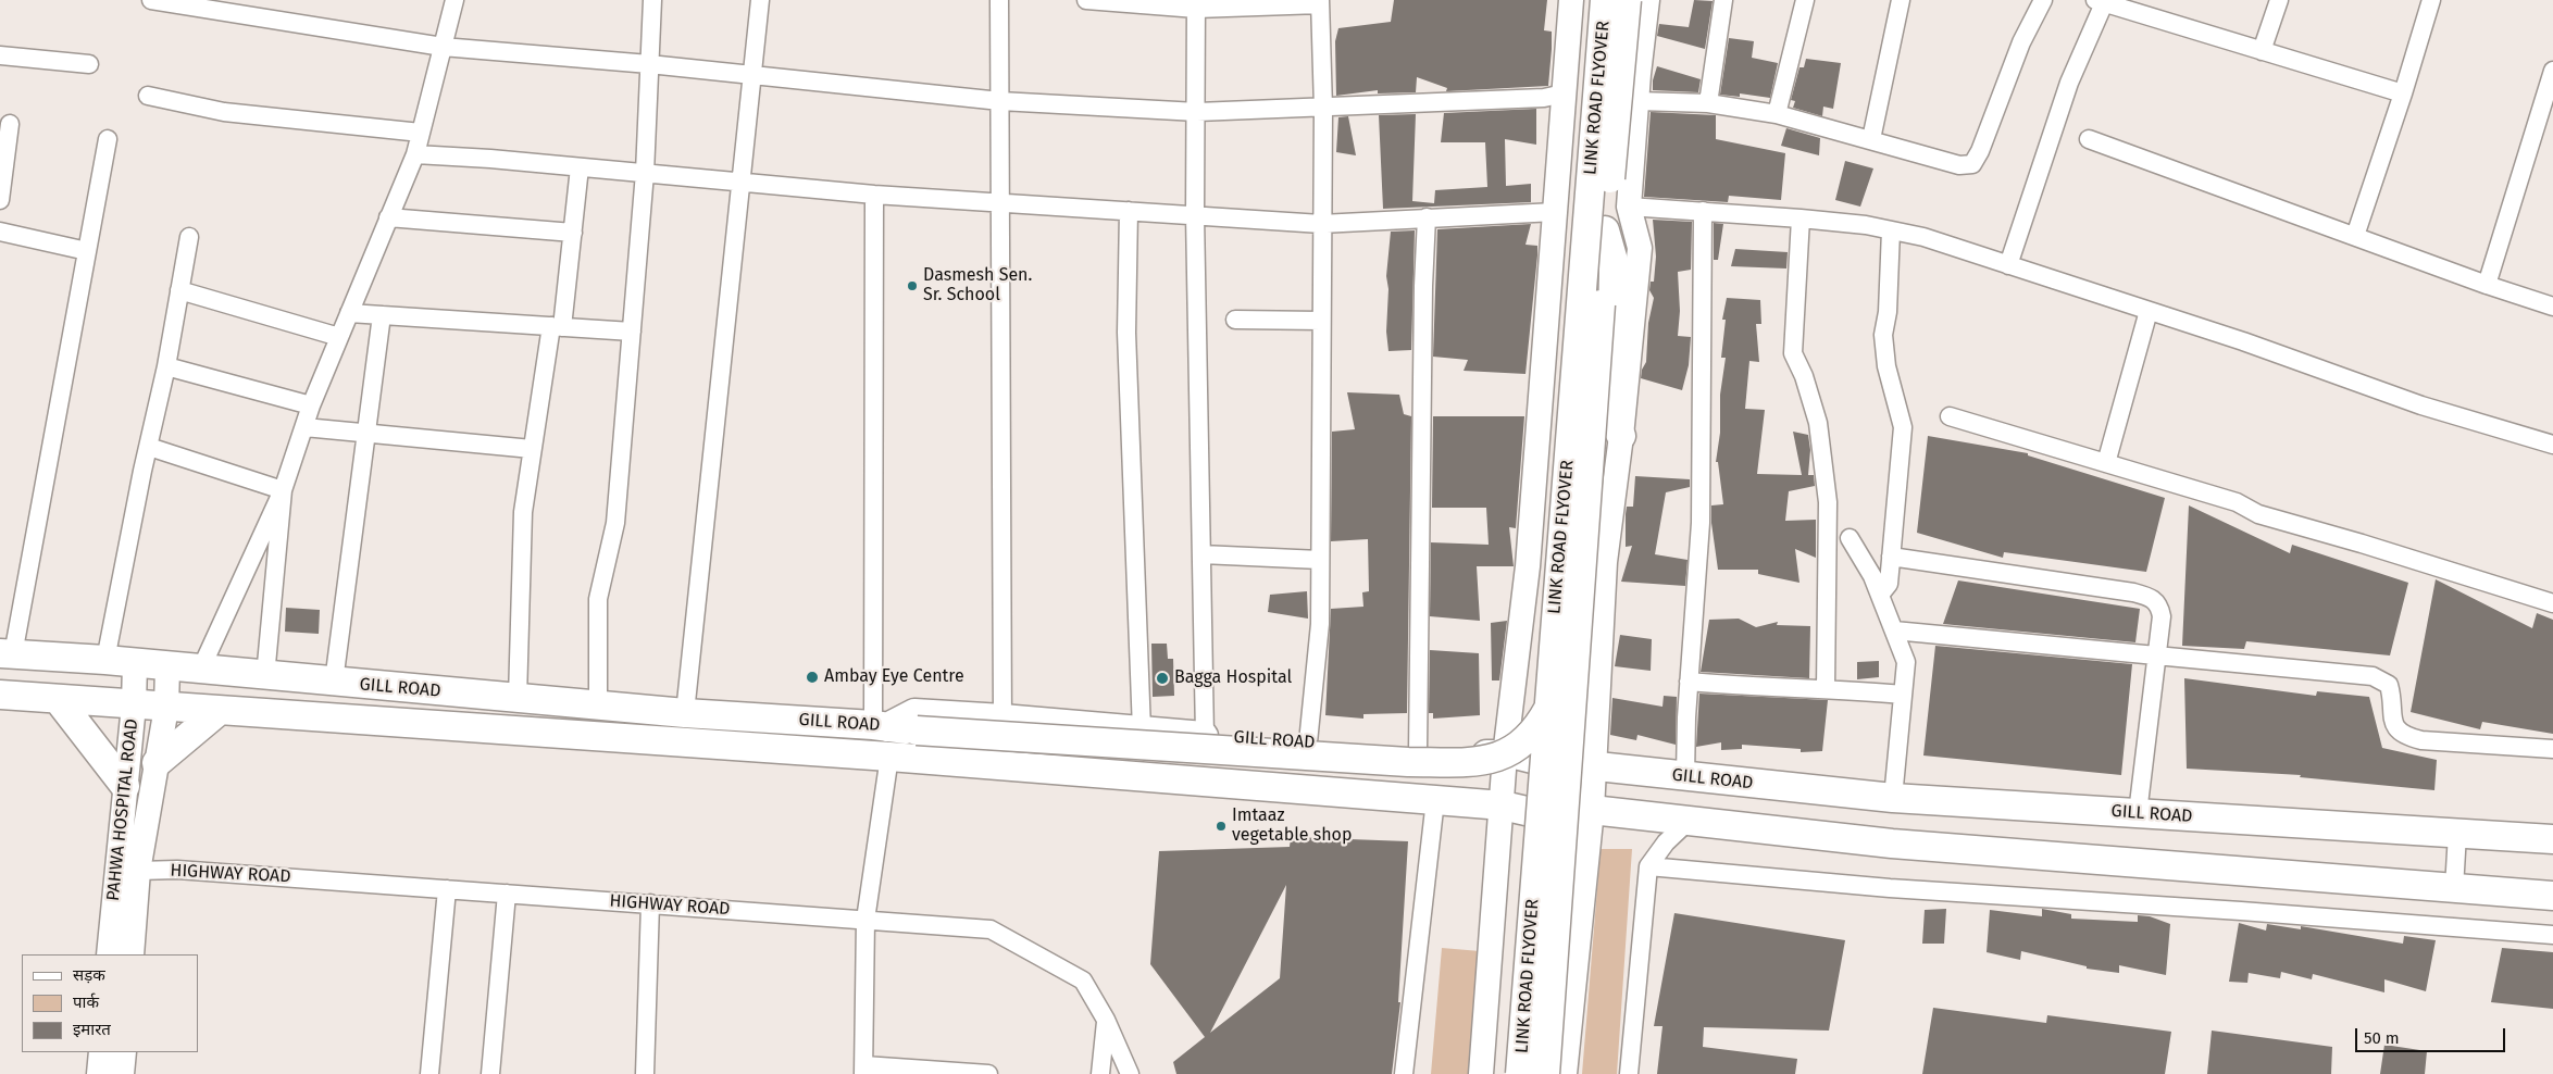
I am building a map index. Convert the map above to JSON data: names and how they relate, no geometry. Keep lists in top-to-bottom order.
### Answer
{
  "streets": {
    "main road": ["LINK ROAD FLYOVER", "GILL ROAD"],
    "street": ["PAHWA HOSPITAL ROAD", "HIGHWAY ROAD"]
  },
  "crossings": [
    ["GILL ROAD", "PAHWA HOSPITAL ROAD"],
    ["PAHWA HOSPITAL ROAD", "HIGHWAY ROAD"]
  ],
  "places": [
    "Dasmesh Sen. Sr. School",
    "Ambay Eye Centre",
    "Bagga Hospital",
    "Imtaaz vegetable shop"
  ],
  "legend": ["सड़क", "पार्क", "इमारत"],
  "scale_bar": "50 m"
}
